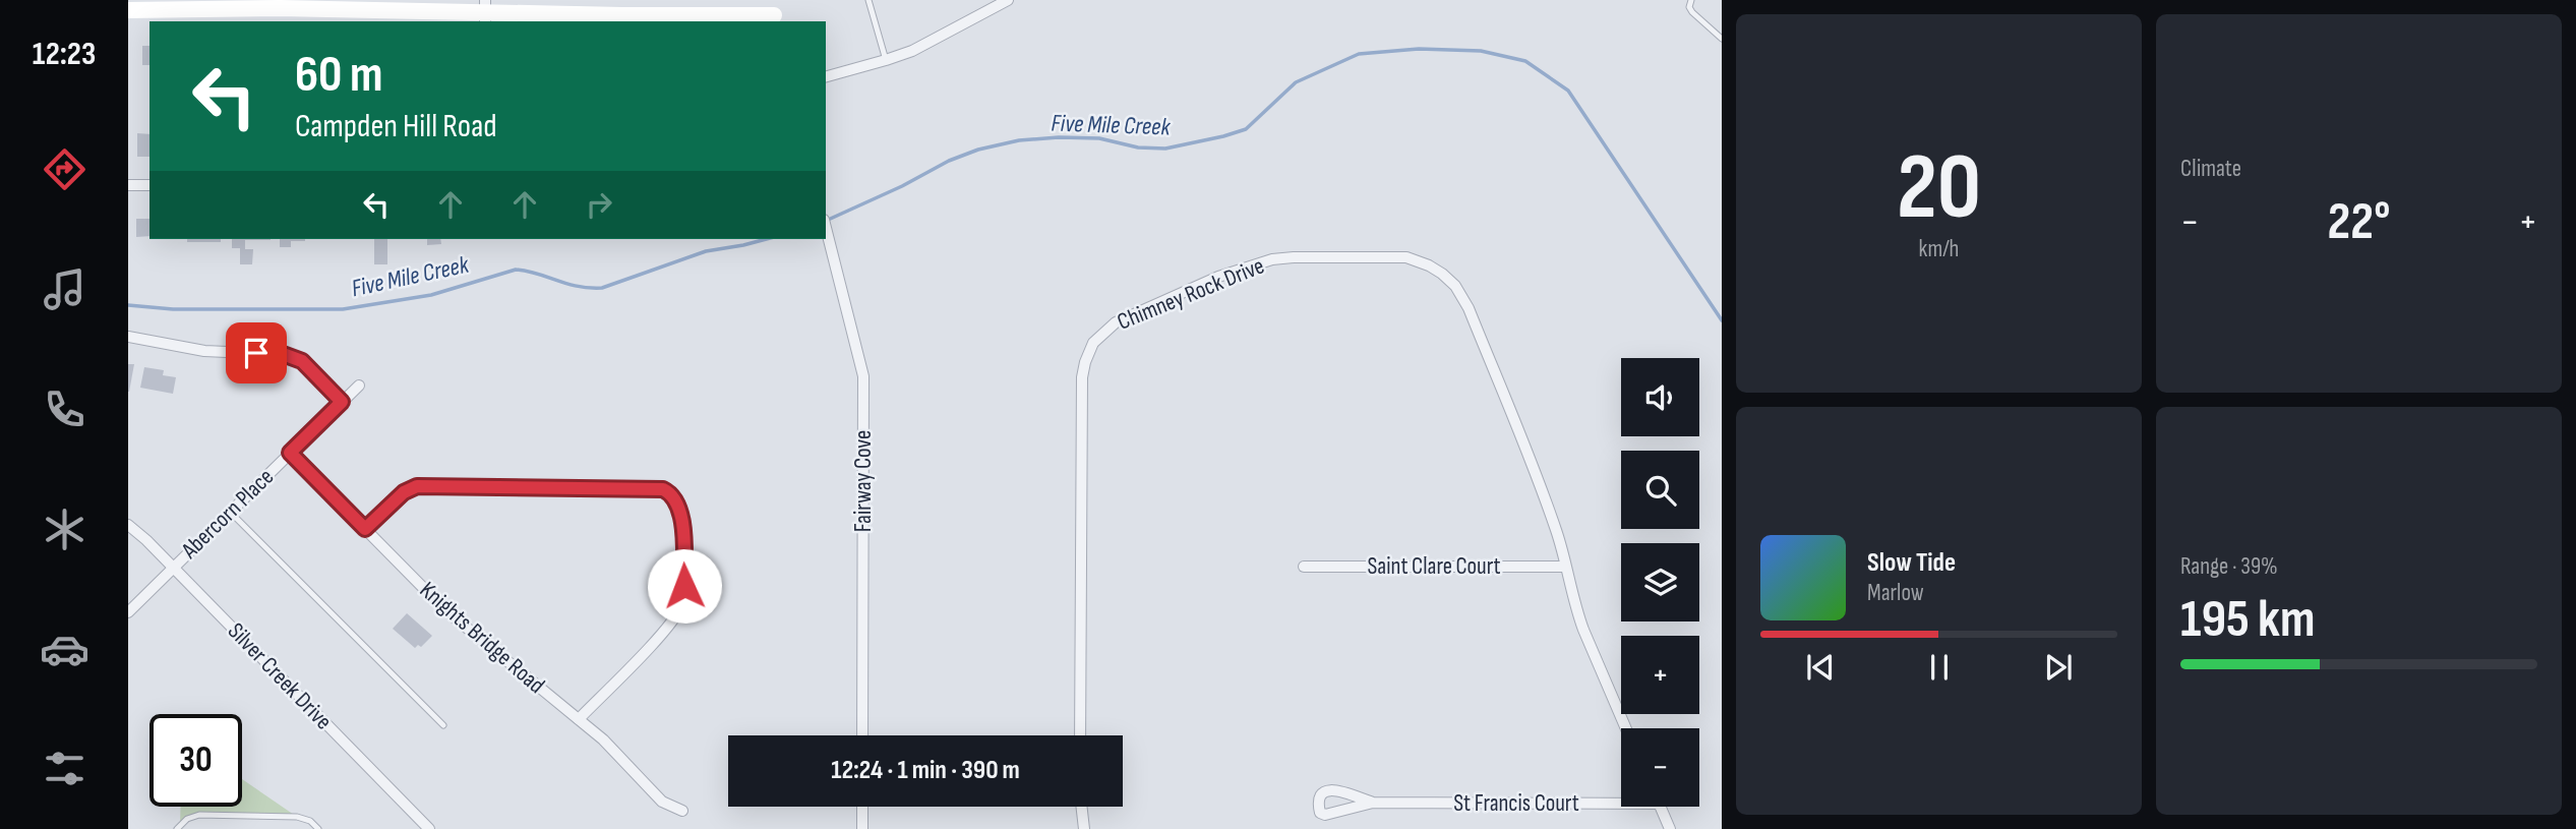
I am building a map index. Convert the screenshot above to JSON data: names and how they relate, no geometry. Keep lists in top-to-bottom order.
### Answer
{
  "streets": {
    "street": [
      "Chimney Rock Drive",
      "Fairway Cove",
      "Abercorn Place",
      "Saint Clare Court",
      "Knights Bridge Road",
      "Silver Creek Drive",
      "St Francis Court"
    ]
  },
  "crossings": [
    ["Chimney Rock Drive", "Saint Clare Court"],
    ["Abercorn Place", "Knights Bridge Road"],
    ["Abercorn Place", "Silver Creek Drive"]
  ],
  "water": ["Five Mile Creek"],
  "page": {
    "tabs": "12:23",
    "tile": [
      ["20", "km/h"],
      "Climate",
      ["Range · 39%", "195 km"]
    ],
    "turn": ["60 m", "Campden Hill Road"],
    "heat": ["−", "22°", "+"],
    "map_buttons": ["+", "−"],
    "song": ["Slow Tide", "Marlow"],
    "limit": "30",
    "trip": "12:24 · 1 min · 390 m"
  }
}
